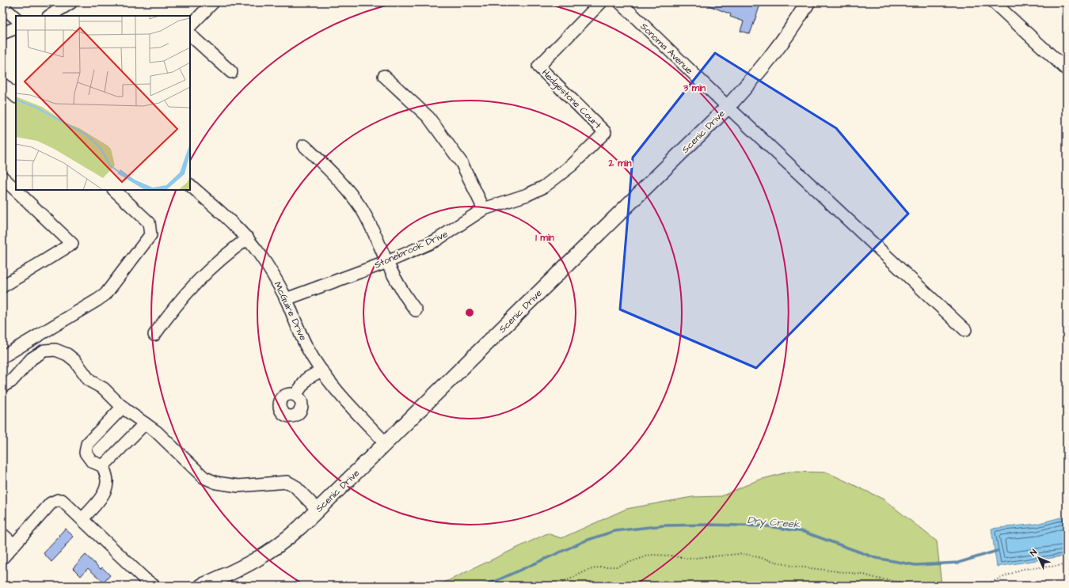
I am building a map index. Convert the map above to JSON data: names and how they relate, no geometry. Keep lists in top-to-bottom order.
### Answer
{
  "streets": {
    "main road": ["Scenic Drive"],
    "street": [
      "Sonoma Avenue",
      "Hedgestone Court",
      "Stonebrook Drive",
      "McGuire Drive"
    ]
  },
  "crossings": [
    ["Sonoma Avenue", "Scenic Drive"],
    ["Hedgestone Court", "Stonebrook Drive"],
    ["Scenic Drive", "McGuire Drive"],
    ["Stonebrook Drive", "McGuire Drive"]
  ],
  "water": ["Dry Creek"],
  "north": "top left",
  "rings": ["3 min", "2 min", "1 min"]
}
